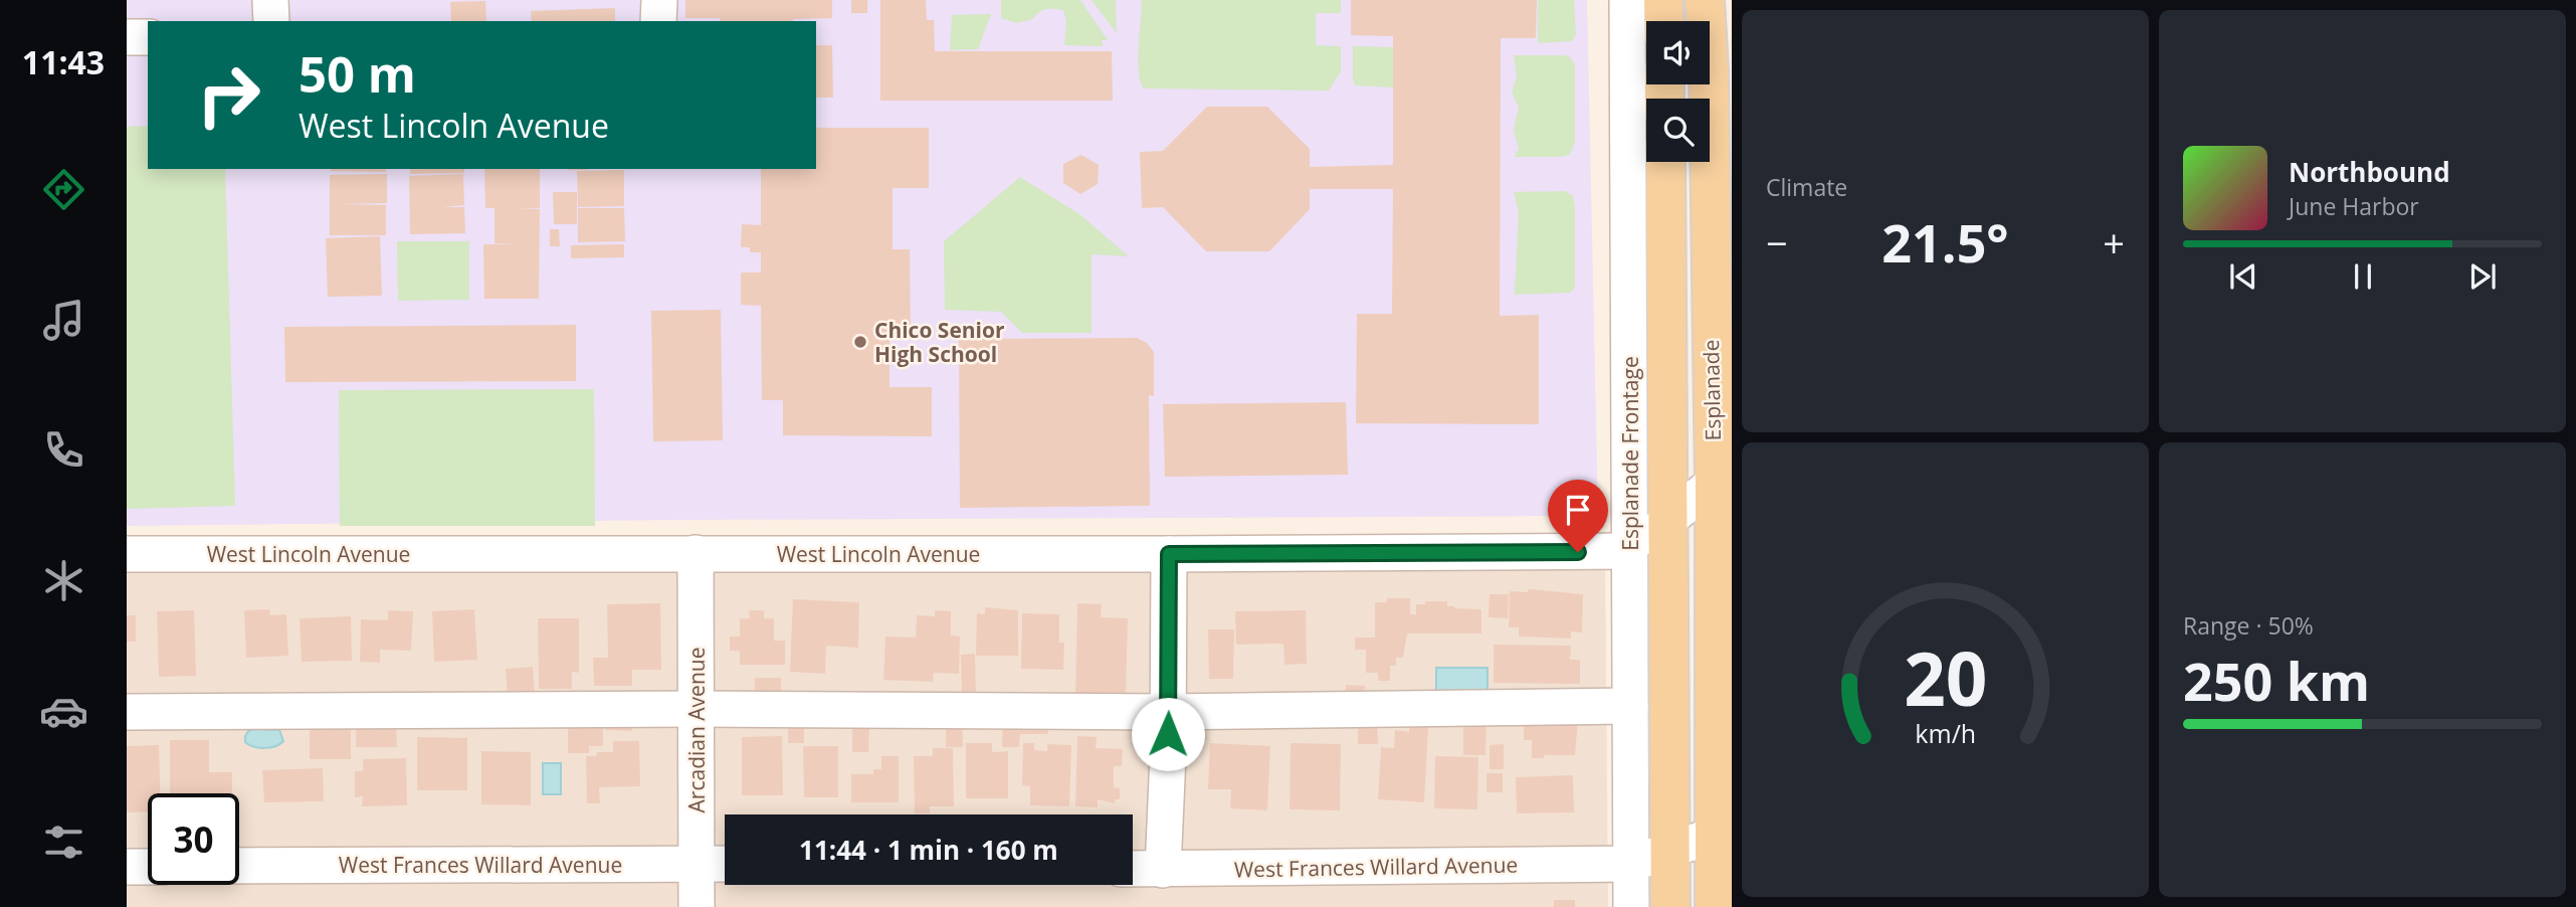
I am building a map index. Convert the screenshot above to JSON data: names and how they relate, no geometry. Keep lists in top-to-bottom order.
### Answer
{
  "streets": {
    "main road": ["Esplanade"],
    "street": [
      "Esplanade Frontage",
      "West Lincoln Avenue",
      "Arcadian Avenue",
      "West Frances Willard Avenue"
    ]
  },
  "crossings": [
    ["Esplanade", "West Frances Willard Avenue"],
    ["Esplanade Frontage", "West Lincoln Avenue"],
    ["Esplanade Frontage", "West Frances Willard Avenue"],
    ["West Lincoln Avenue", "Arcadian Avenue"],
    ["Arcadian Avenue", "West Frances Willard Avenue"]
  ],
  "places": ["Chico Senior High School"],
  "page": {
    "tabs": "11:43",
    "tile": [
      "Climate",
      ["Range · 50%", "250 km"]
    ],
    "turn": ["50 m", "West Lincoln Avenue"],
    "song": ["Northbound", "June Harbor"],
    "heat": ["−", "21.5°", "+"],
    "limit": "30",
    "trip": "11:44 · 1 min · 160 m",
    "gauge": ["20", "km/h"]
  }
}
